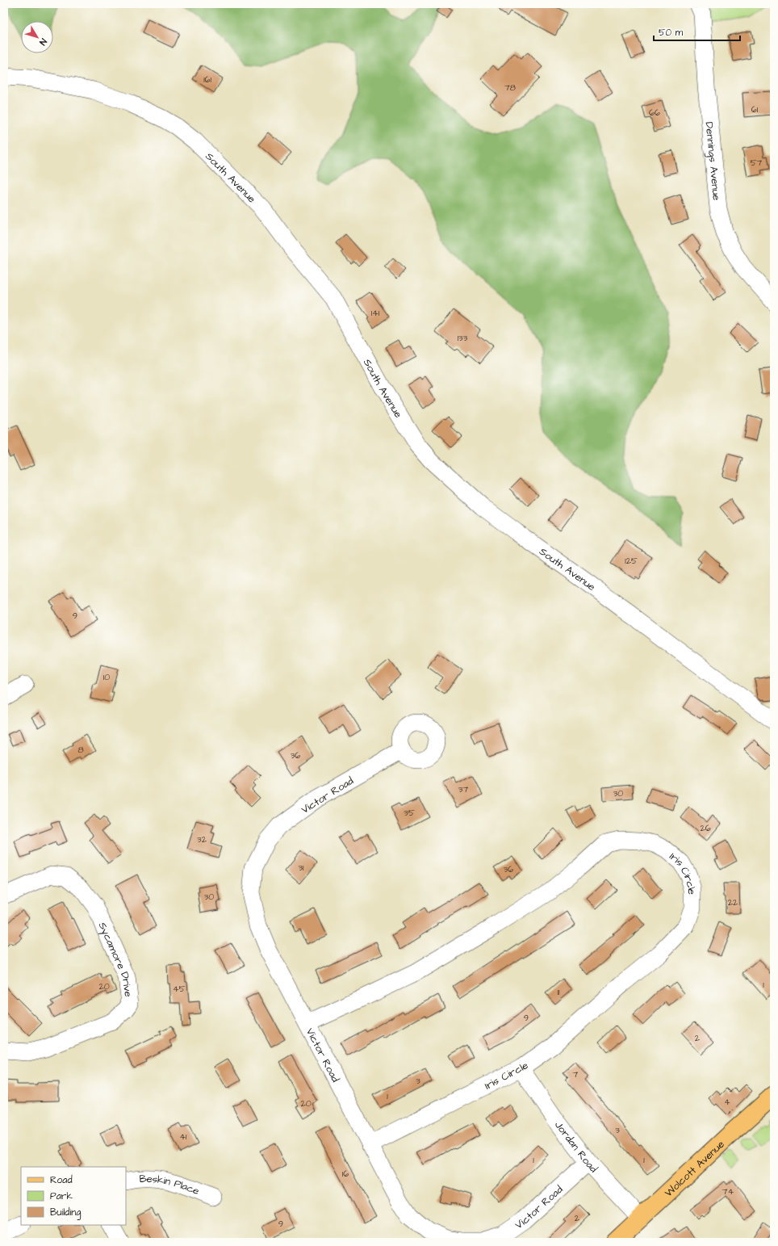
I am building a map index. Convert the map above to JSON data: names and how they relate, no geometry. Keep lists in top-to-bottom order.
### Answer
{
  "streets": {
    "main road": ["Wolcott Avenue"],
    "street": [
      "Dennings Avenue",
      "South Avenue",
      "Victor Road",
      "Iris Circle",
      "Sycamore Drive",
      "Jordan Road",
      "Beskin Place"
    ]
  },
  "crossings": [
    ["Victor Road", "Iris Circle"],
    ["Victor Road", "Jordan Road"],
    ["Iris Circle", "Jordan Road"],
    ["Jordan Road", "Wolcott Avenue"]
  ],
  "house_numbers": [
    "161",
    "78",
    "61",
    "66",
    "57",
    "141",
    "133",
    "125",
    "9",
    "10",
    "8",
    "36",
    "37",
    "30",
    "35",
    "26",
    "32",
    "31",
    "36",
    "30",
    "22",
    "1",
    "20",
    "45",
    "11",
    "9",
    "2",
    "7",
    "3",
    "1",
    "4",
    "20",
    "3",
    "41",
    "1",
    "1",
    "16",
    "74",
    "2",
    "9"
  ],
  "legend": ["Road", "Park", "Building"],
  "scale_bar": "50 m",
  "north": "bottom right"
}
